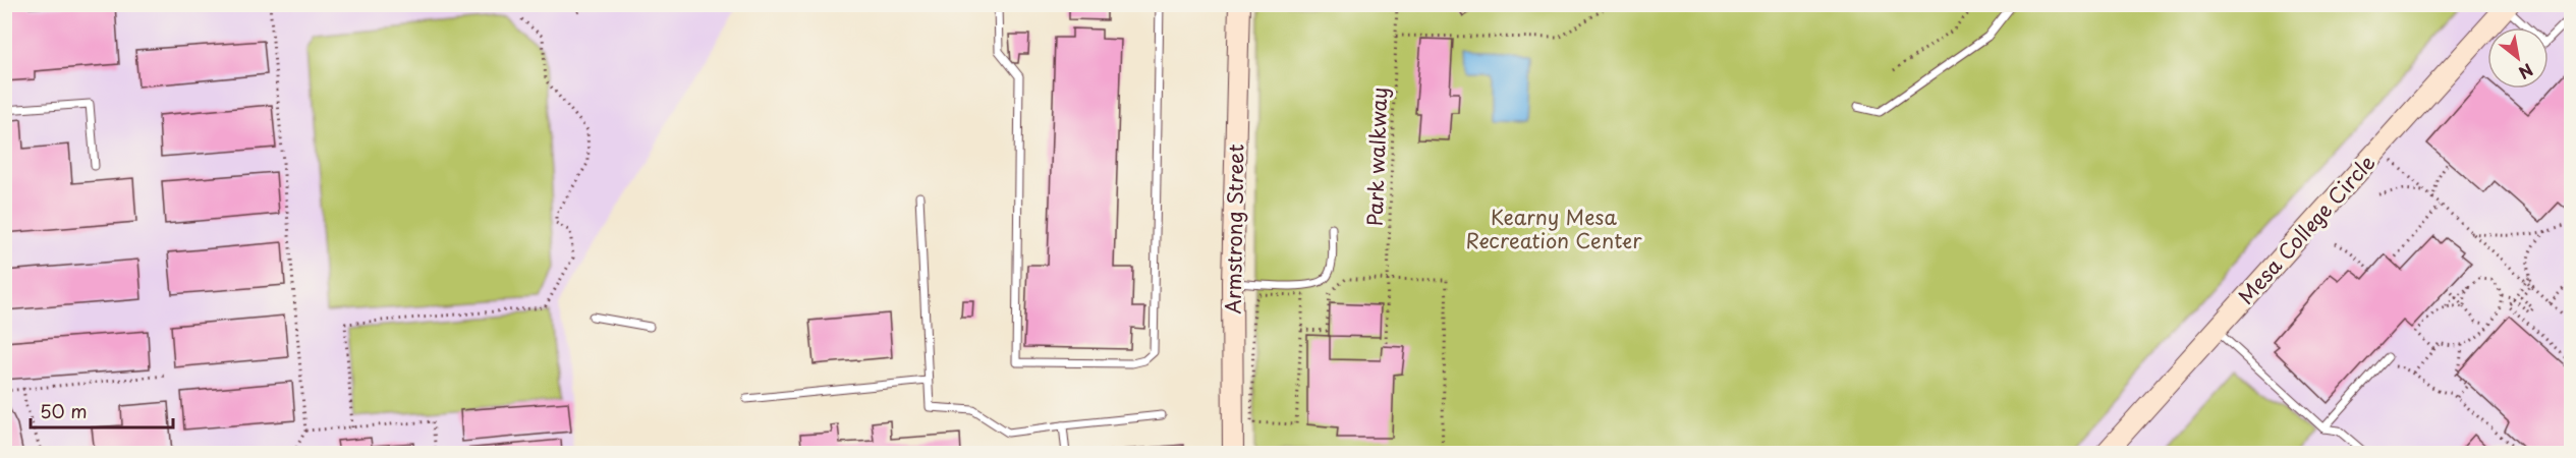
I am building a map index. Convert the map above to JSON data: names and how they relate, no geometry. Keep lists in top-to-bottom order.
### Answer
{
  "streets": {
    "street": ["Armstrong Street", "Mesa College Circle"],
    "path": ["Park walkway"]
  },
  "parks": ["Kearny Mesa Recreation Center"],
  "scale_bar": "50 m",
  "north": "bottom right"
}
